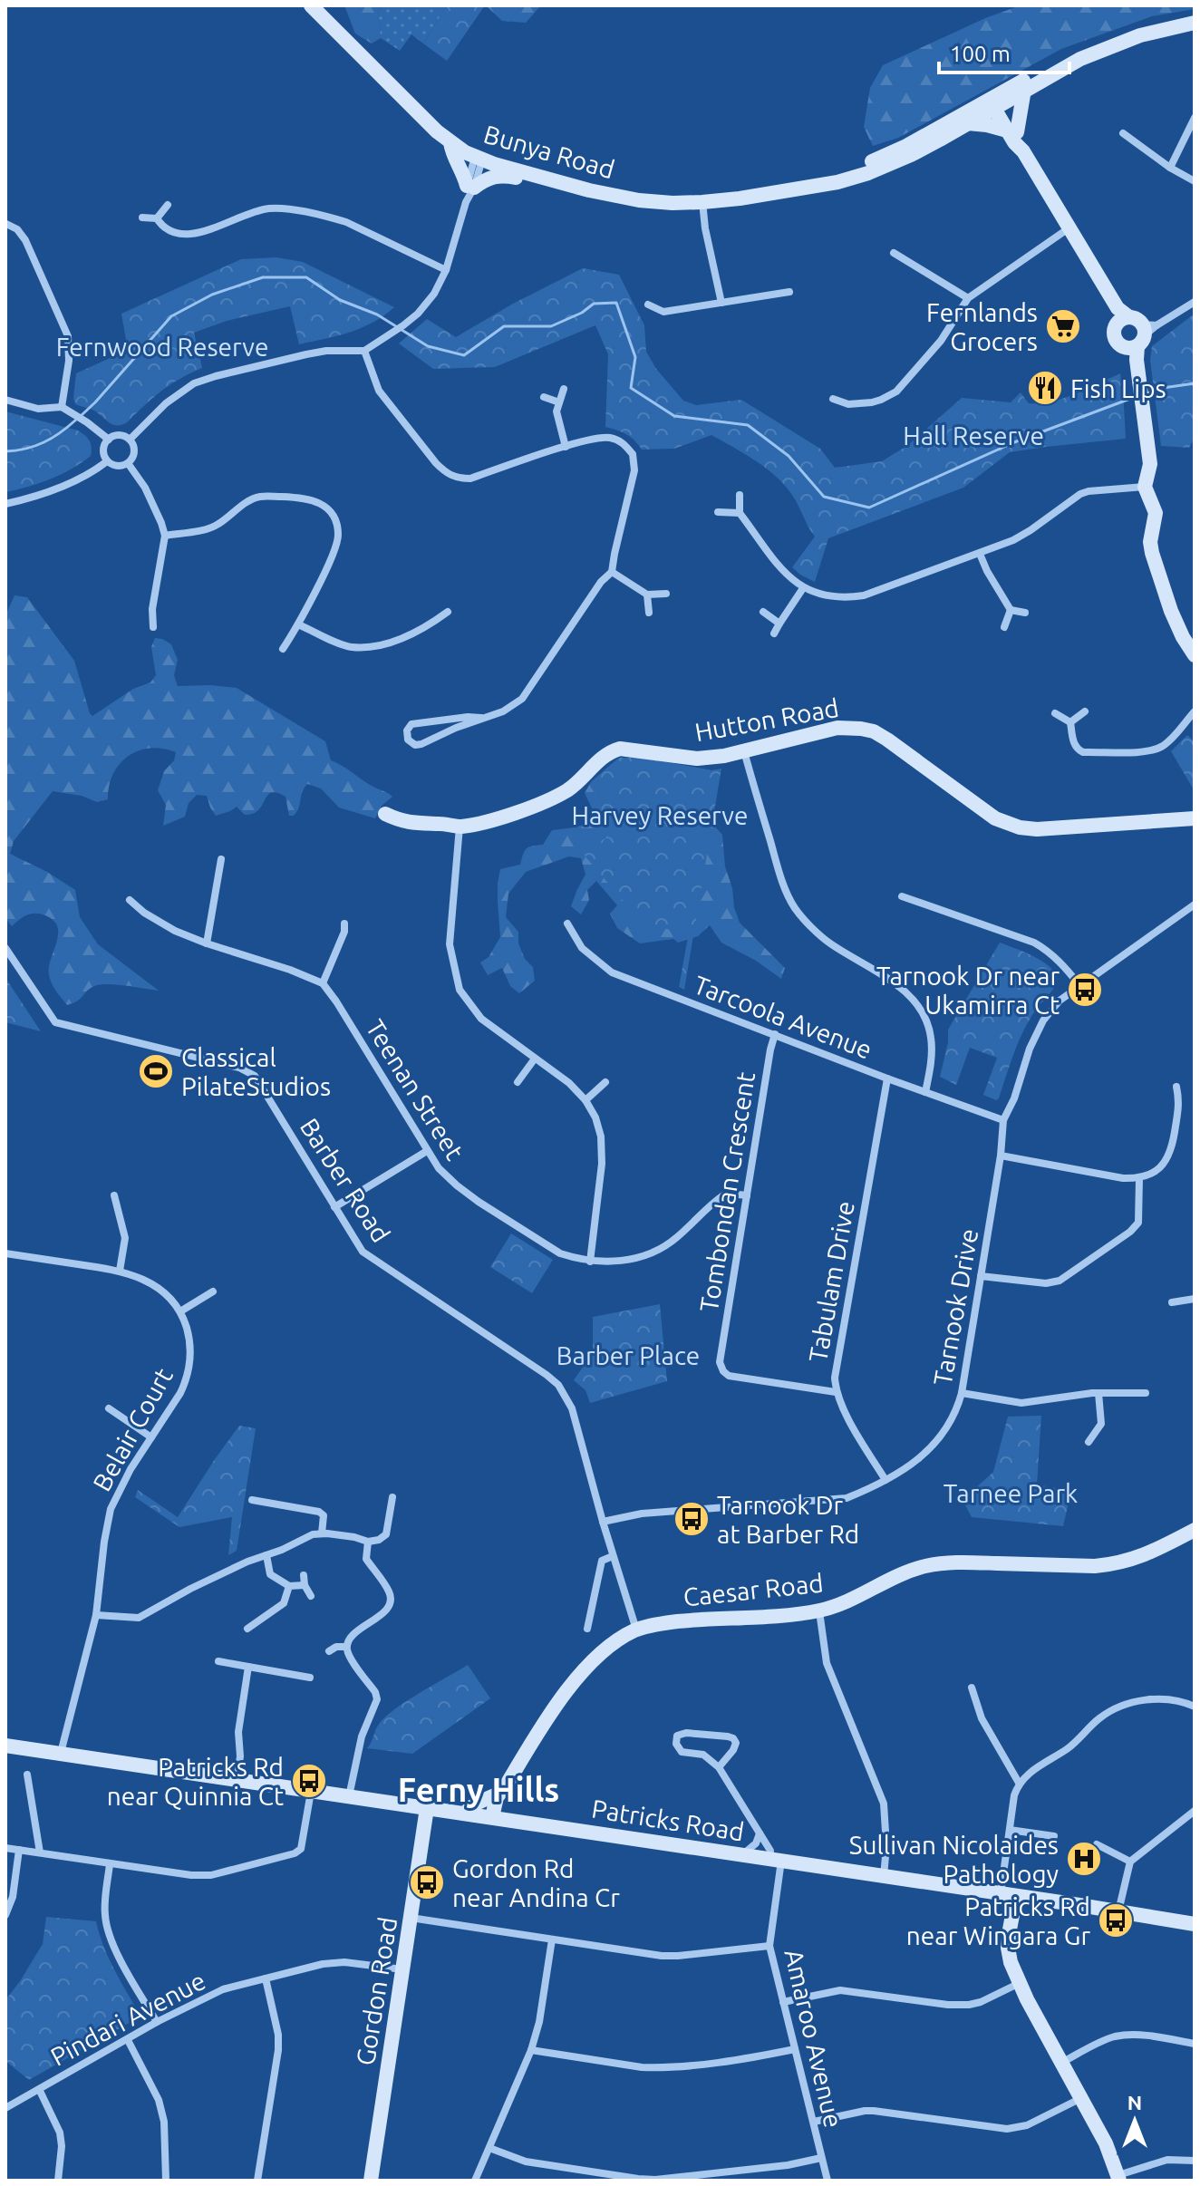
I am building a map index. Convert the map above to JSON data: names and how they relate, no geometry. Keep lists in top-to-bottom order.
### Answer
{
  "streets": {
    "street": [
      "Bunya Road",
      "Hutton Road",
      "Tarcoola Avenue",
      "Teenan Street",
      "Barber Road",
      "Tombondan Crescent",
      "Tabulam Drive",
      "Tarnook Drive",
      "Belair Court",
      "Caesar Road",
      "Patricks Road",
      "Gordon Road",
      "Pindari Avenue",
      "Amaroo Avenue"
    ]
  },
  "crossings": [
    ["Tarcoola Avenue", "Tombondan Crescent"],
    ["Tarcoola Avenue", "Tabulam Drive"],
    ["Tarcoola Avenue", "Tarnook Drive"],
    ["Teenan Street", "Tombondan Crescent"],
    ["Barber Road", "Tarnook Drive"],
    ["Barber Road", "Caesar Road"],
    ["Tombondan Crescent", "Tabulam Drive"],
    ["Tabulam Drive", "Tarnook Drive"],
    ["Belair Court", "Patricks Road"],
    ["Caesar Road", "Patricks Road"],
    ["Patricks Road", "Gordon Road"],
    ["Patricks Road", "Amaroo Avenue"],
    ["Gordon Road", "Pindari Avenue"]
  ],
  "districts": ["Ferny Hills"],
  "parks": [
    "Fernwood Reserve",
    "Hall Reserve",
    "Harvey Reserve",
    "Barber Place",
    "Tarnee Park"
  ],
  "places": {
    "supermarket": ["Fernlands Grocers"],
    "restaurant": ["Fish Lips"],
    "bus stop": [
      "Tarnook Dr near Ukamirra Ct",
      "Tarnook Dr at Barber Rd",
      "Patricks Rd near Quinnia Ct",
      "Gordon Rd near Andina Cr",
      "Patricks Rd near Wingara Gr"
    ],
    "sports": ["Classical PilateStudios"],
    "hospital": ["Sullivan Nicolaides Pathology"]
  },
  "scale_bar": "100 m",
  "north": "top"
}
